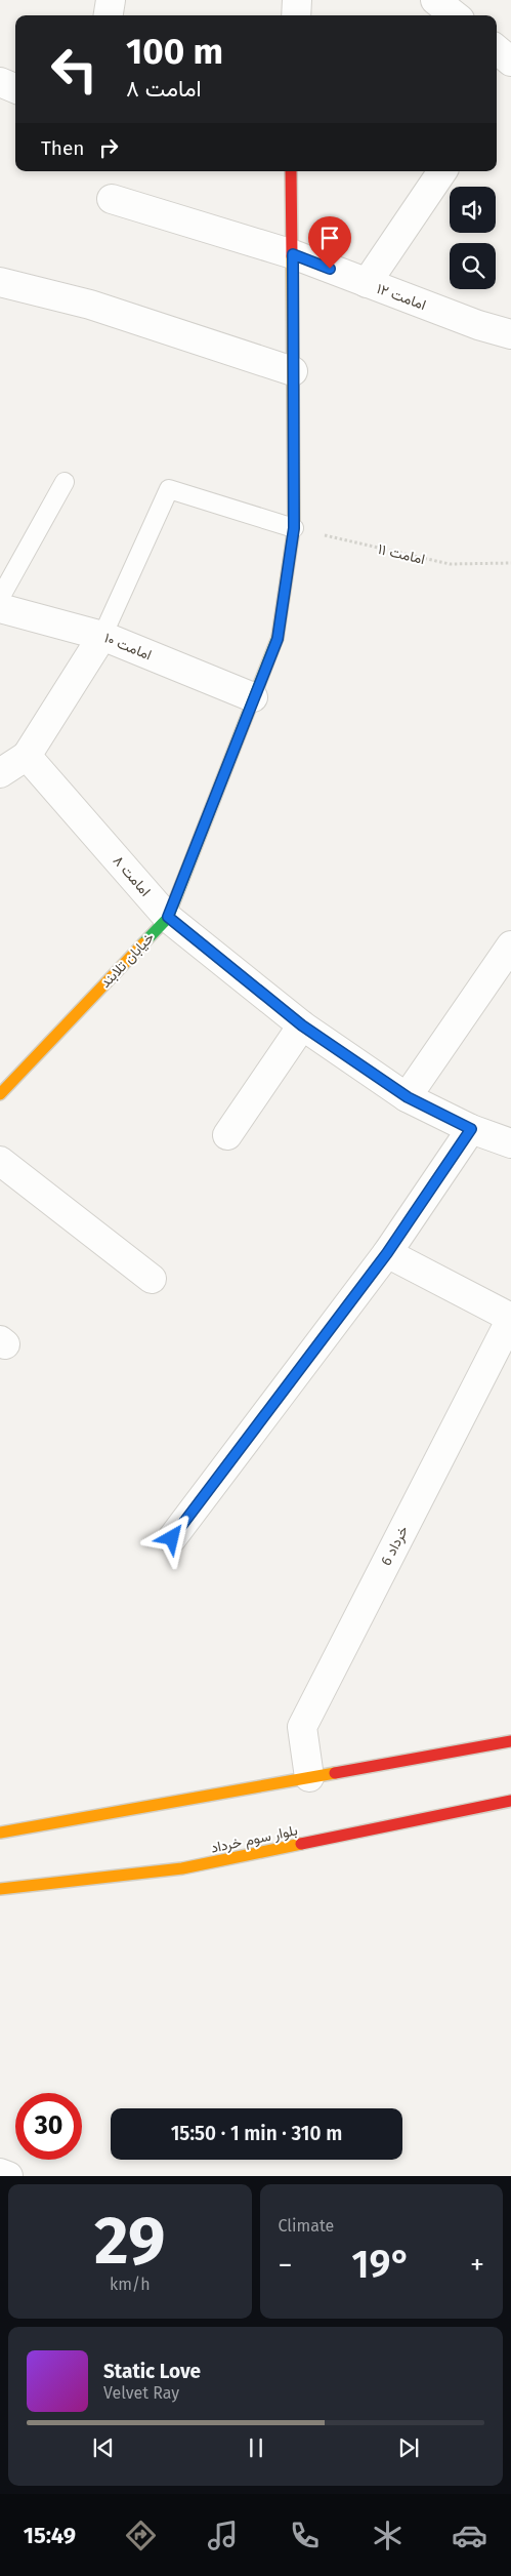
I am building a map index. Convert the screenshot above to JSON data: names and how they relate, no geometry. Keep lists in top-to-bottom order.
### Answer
{
  "streets": {
    "main road": ["خیابان تلابند", "بلوار سوم خرداد"],
    "street": [
      "امامت ۱۲",
      "امامت ۱۰",
      "امامت ۸",
      "خرداد 6"
    ],
    "path": ["امامت ۱۱"]
  },
  "crossings": [
    ["امامت ۱۲", "خیابان تلابند"],
    ["امامت ۱۱", "خیابان تلابند"],
    ["امامت ۱۰", "خیابان تلابند"],
    ["امامت ۸", "خیابان تلابند"]
  ],
  "page": {
    "turn": ["100 m", "امامت ۸"],
    "then": "Then",
    "limit": "30",
    "trip": "15:50 · 1 min · 310 m",
    "tile": [
      ["29", "km/h"],
      "Climate"
    ],
    "heat": ["−", "19°", "+"],
    "song": ["Static Love", "Velvet Ray"],
    "tabs": "15:49"
  }
}
